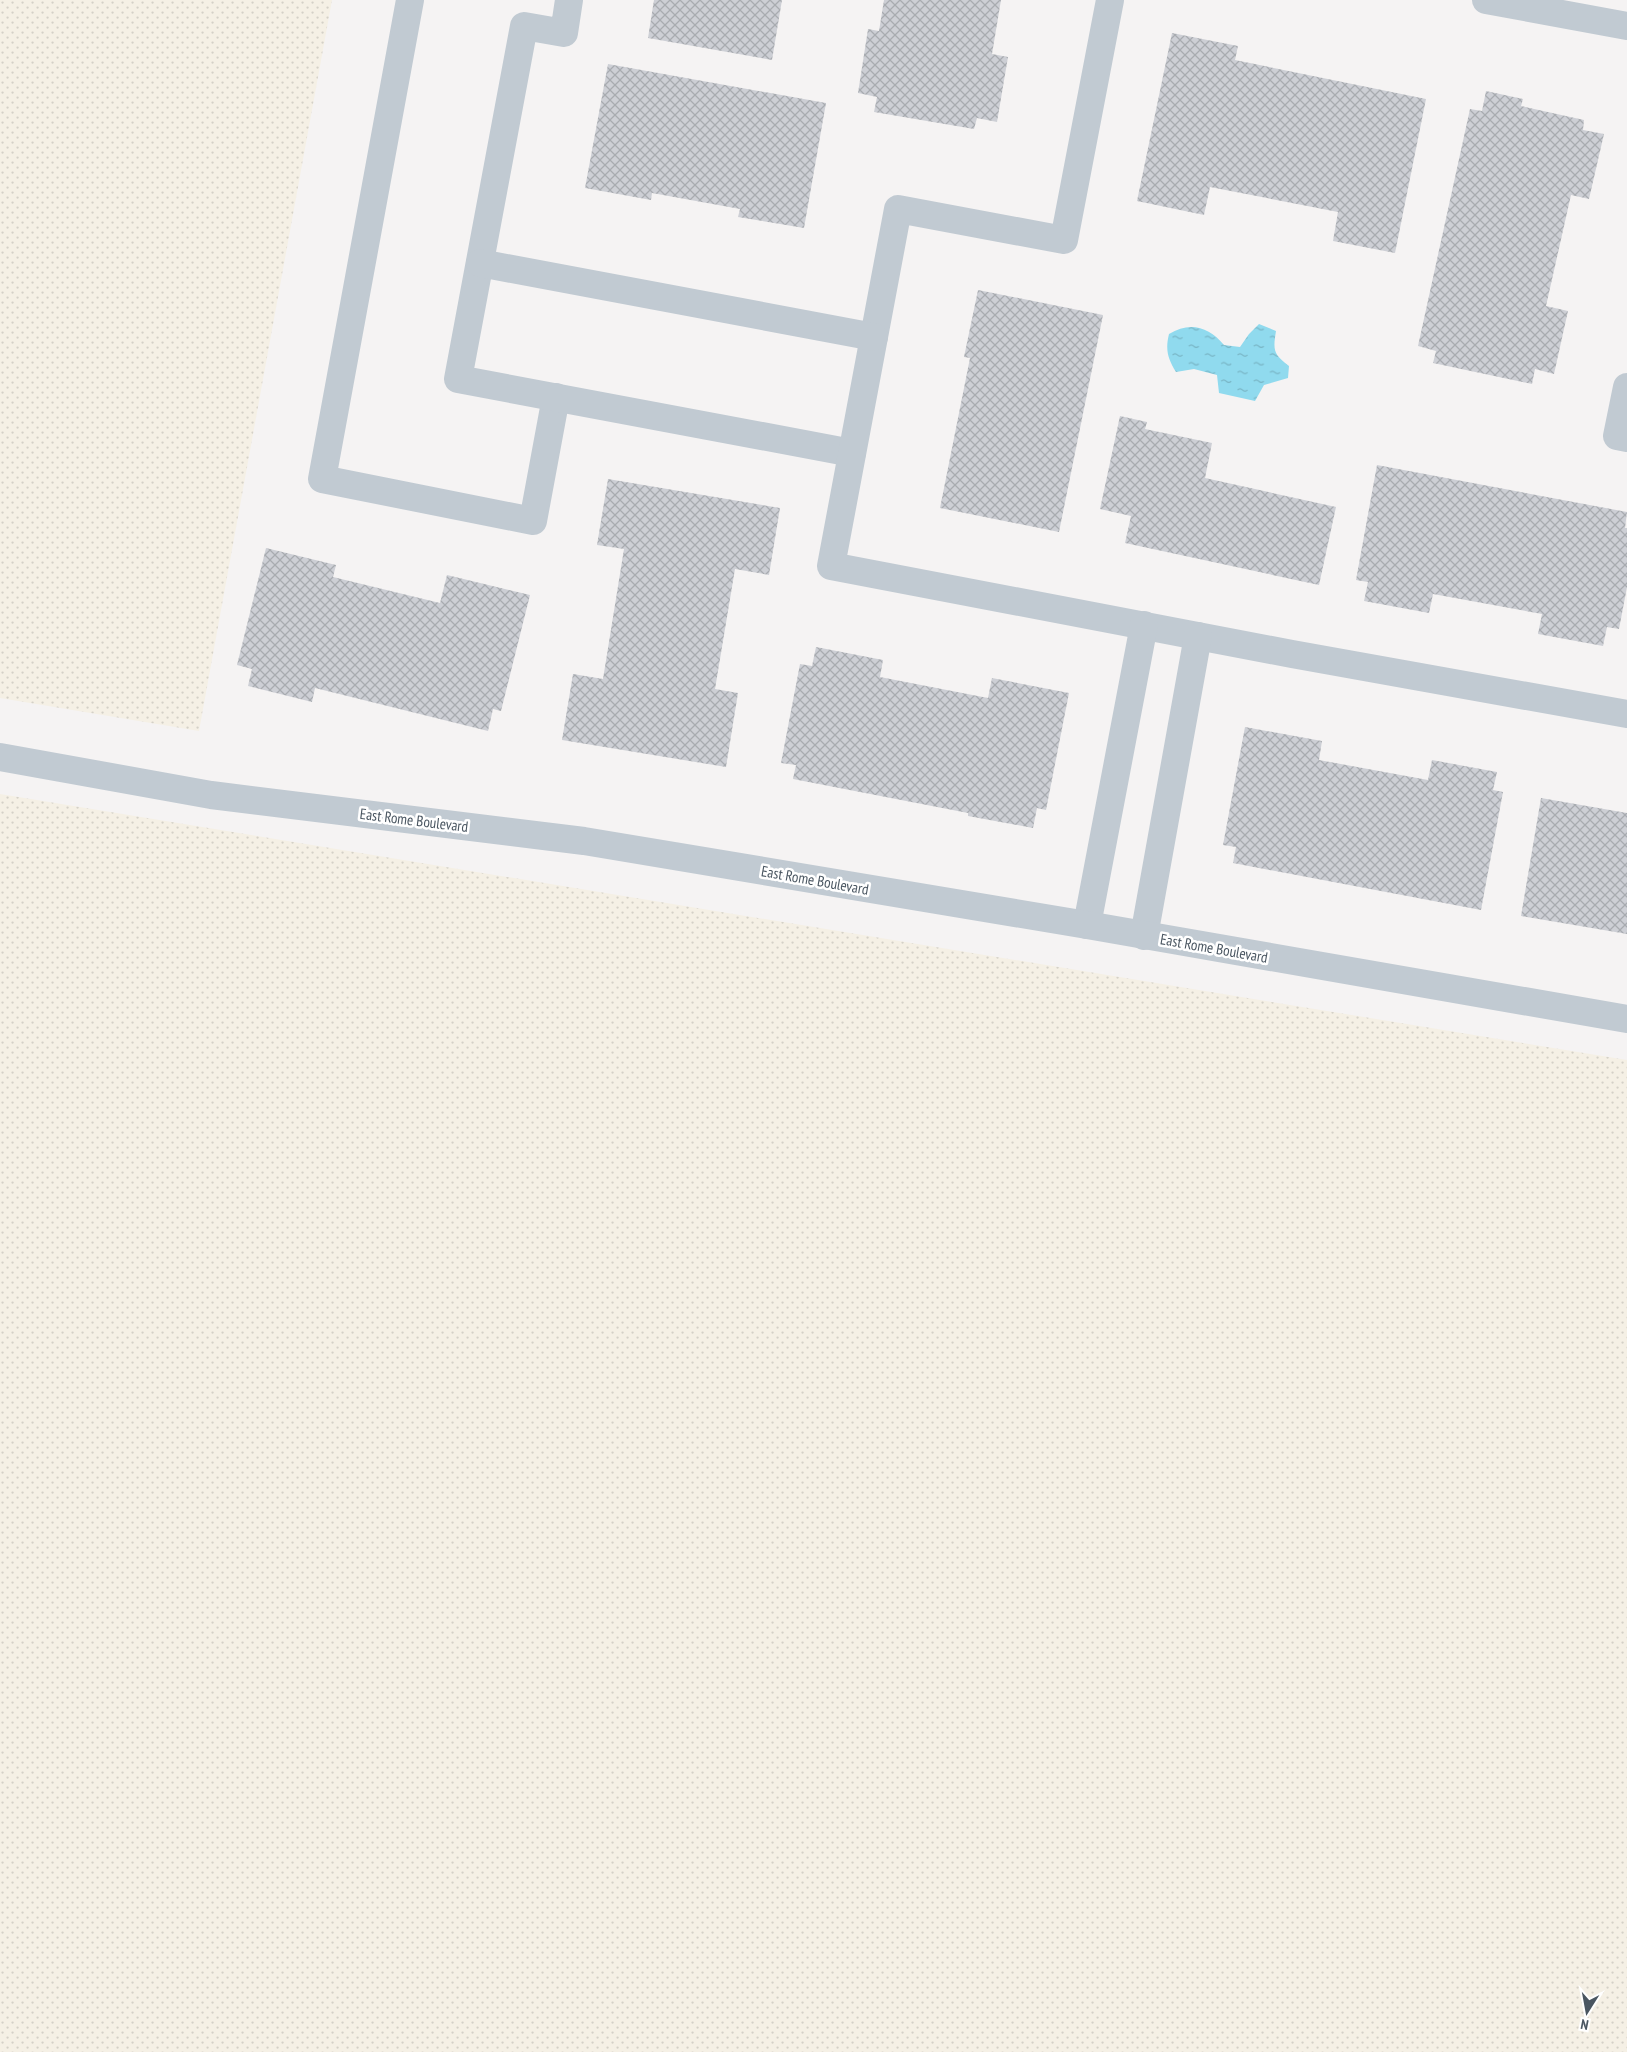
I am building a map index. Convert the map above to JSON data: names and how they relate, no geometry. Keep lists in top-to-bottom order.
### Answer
{
  "streets": {
    "street": ["East Rome Boulevard"]
  },
  "north": "bottom"
}
